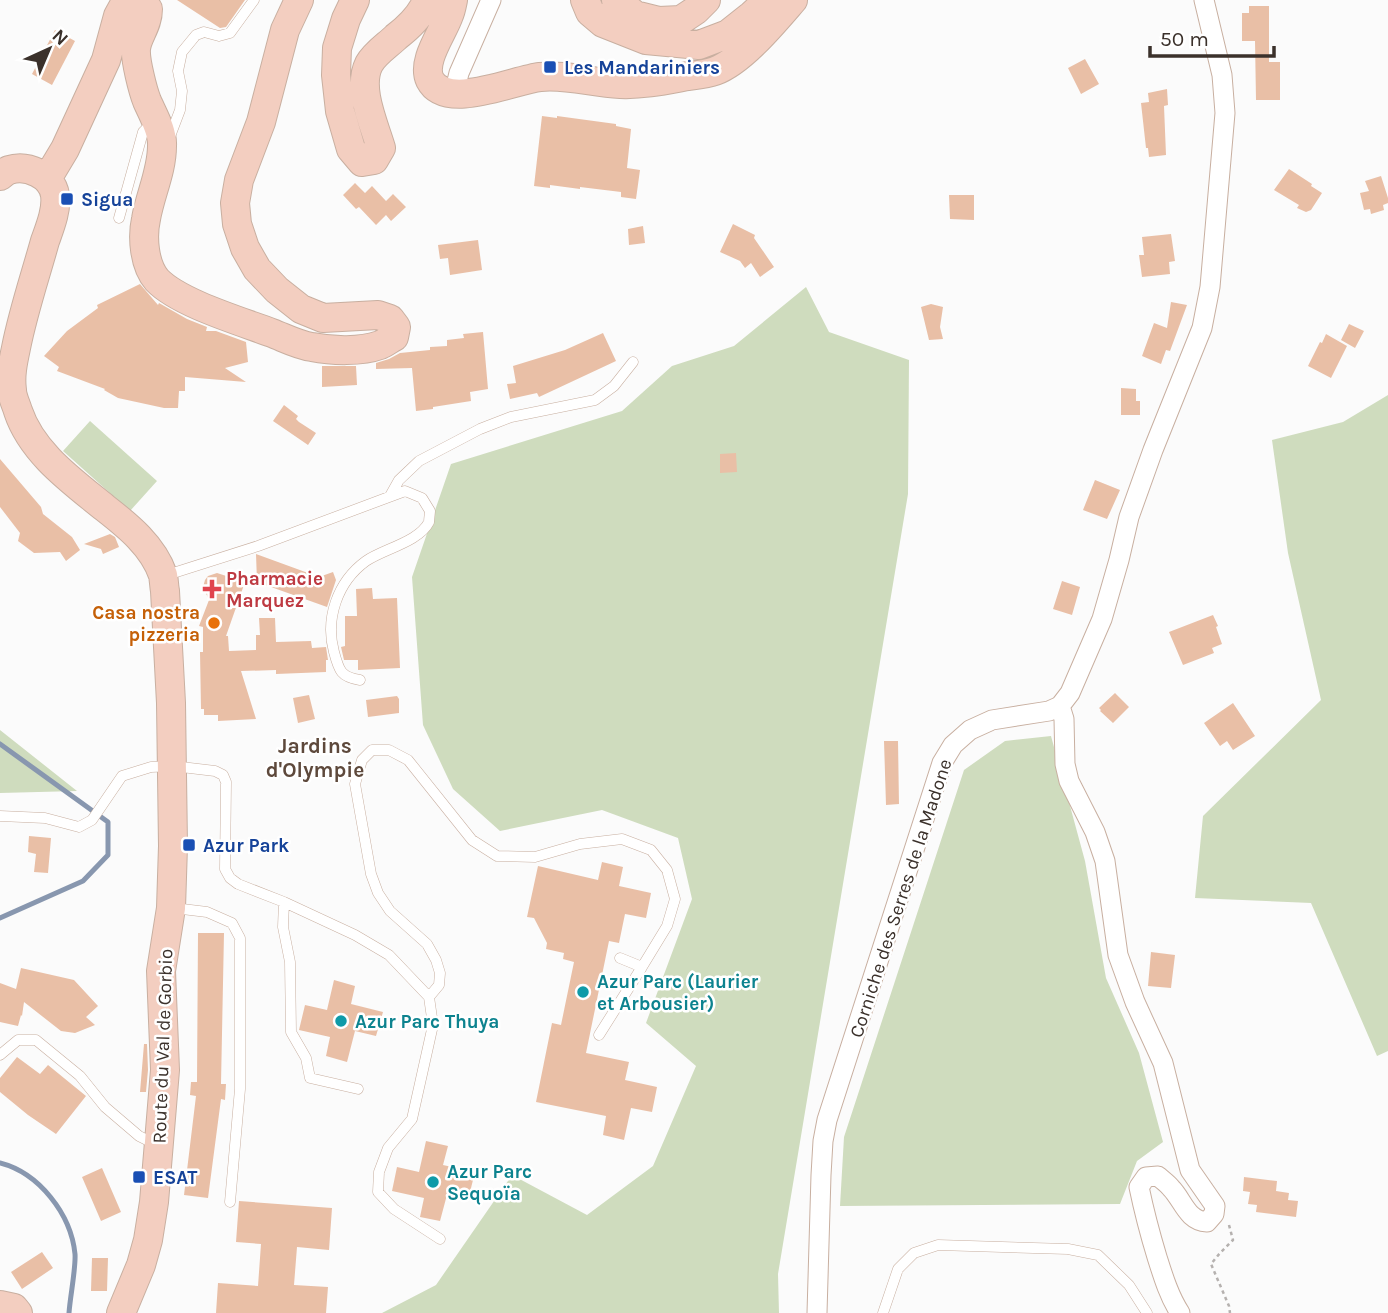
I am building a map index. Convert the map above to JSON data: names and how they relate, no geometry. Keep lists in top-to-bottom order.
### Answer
{
  "streets": {
    "street": ["Corniche des Serres de la Madone", "Route du Val de Gorbio"]
  },
  "districts": ["Jardins d'Olympie"],
  "places": {
    "transit": [
      "Les Mandariniers",
      "Sigua",
      "Azur Park",
      "ESAT"
    ],
    "health": ["Pharmacie Marquez"],
    "other": [
      "Casa nostra pizzeria",
      "Azur Parc (Laurier et Arbousier)",
      "Azur Parc Thuya",
      "Azur Parc Sequoïa"
    ]
  },
  "scale_bar": "50 m",
  "north": "top right"
}
